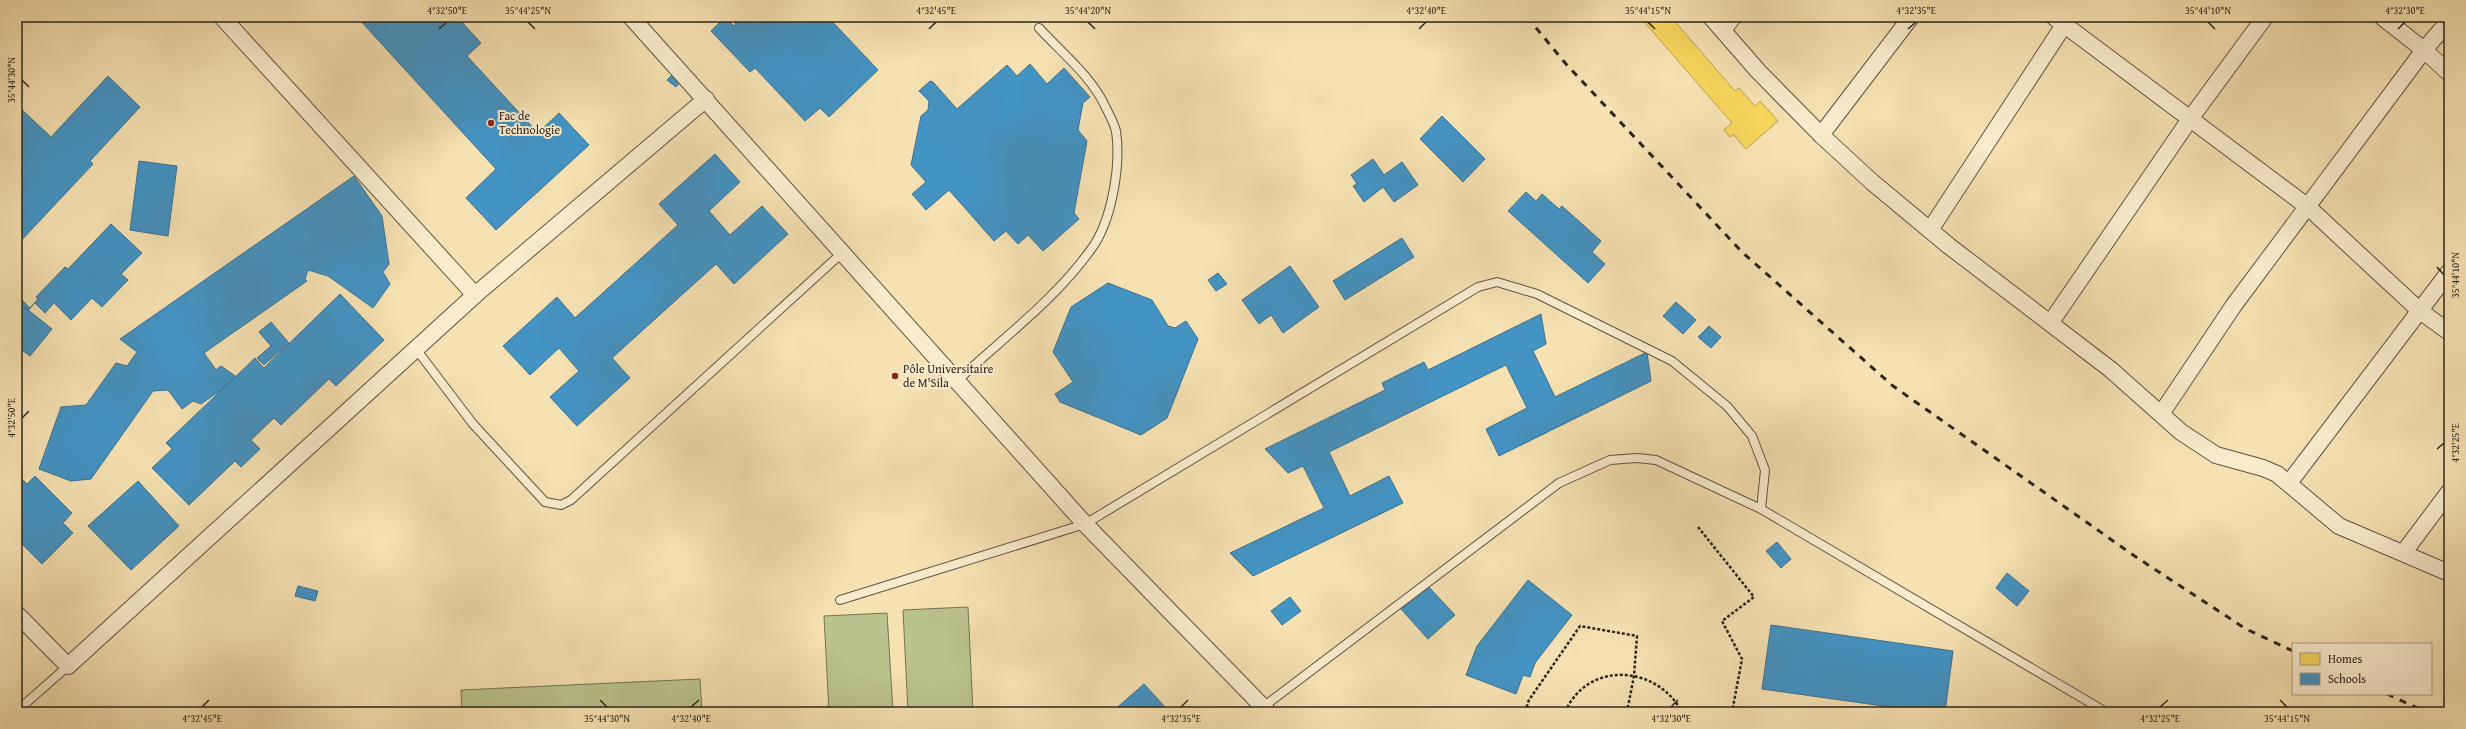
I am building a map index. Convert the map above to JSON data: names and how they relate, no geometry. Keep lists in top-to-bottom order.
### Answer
{
  "places": ["Fac de Technologie", "Pôle Universitaire de M'Sila"],
  "legend": ["Homes", "Schools"],
  "coordinates": [
    "4°32'50\"E",
    "35°44'25\"N",
    "4°32'45\"E",
    "35°44'20\"N",
    "4°32'40\"E",
    "35°44'15\"N",
    "4°32'35\"E",
    "35°44'10\"N",
    "4°32'30\"E",
    "35°44'30\"N",
    "4°32'25\"E"
  ]
}
